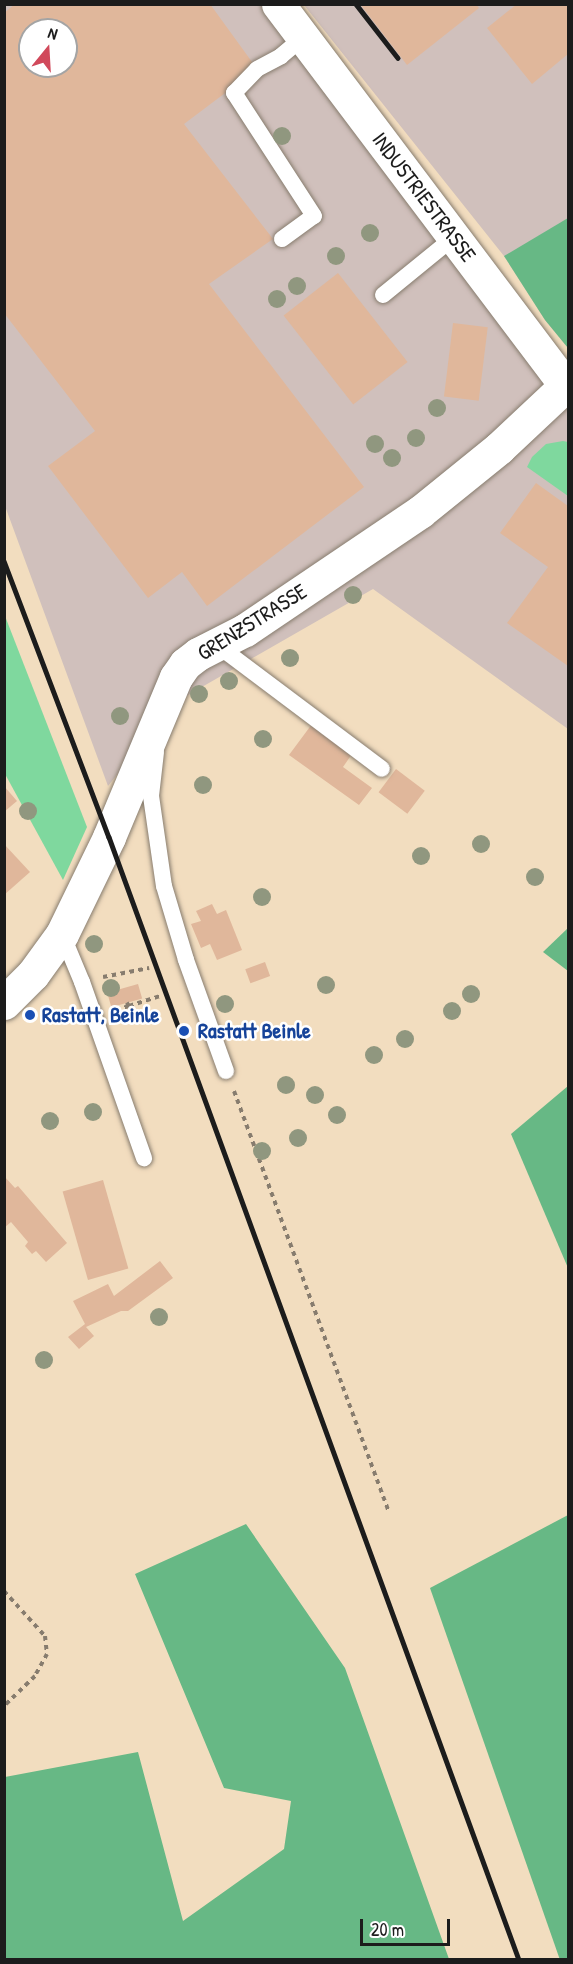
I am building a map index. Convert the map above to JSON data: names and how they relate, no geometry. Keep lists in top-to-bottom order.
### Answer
{
  "streets": {
    "street": ["INDUSTRIESTRASSE", "GRENZSTRASSE"]
  },
  "crossings": [
    ["INDUSTRIESTRASSE", "GRENZSTRASSE"]
  ],
  "places": ["Rastatt, Beinle", "Rastatt Beinle"],
  "scale_bar": "20 m",
  "north": "top"
}
